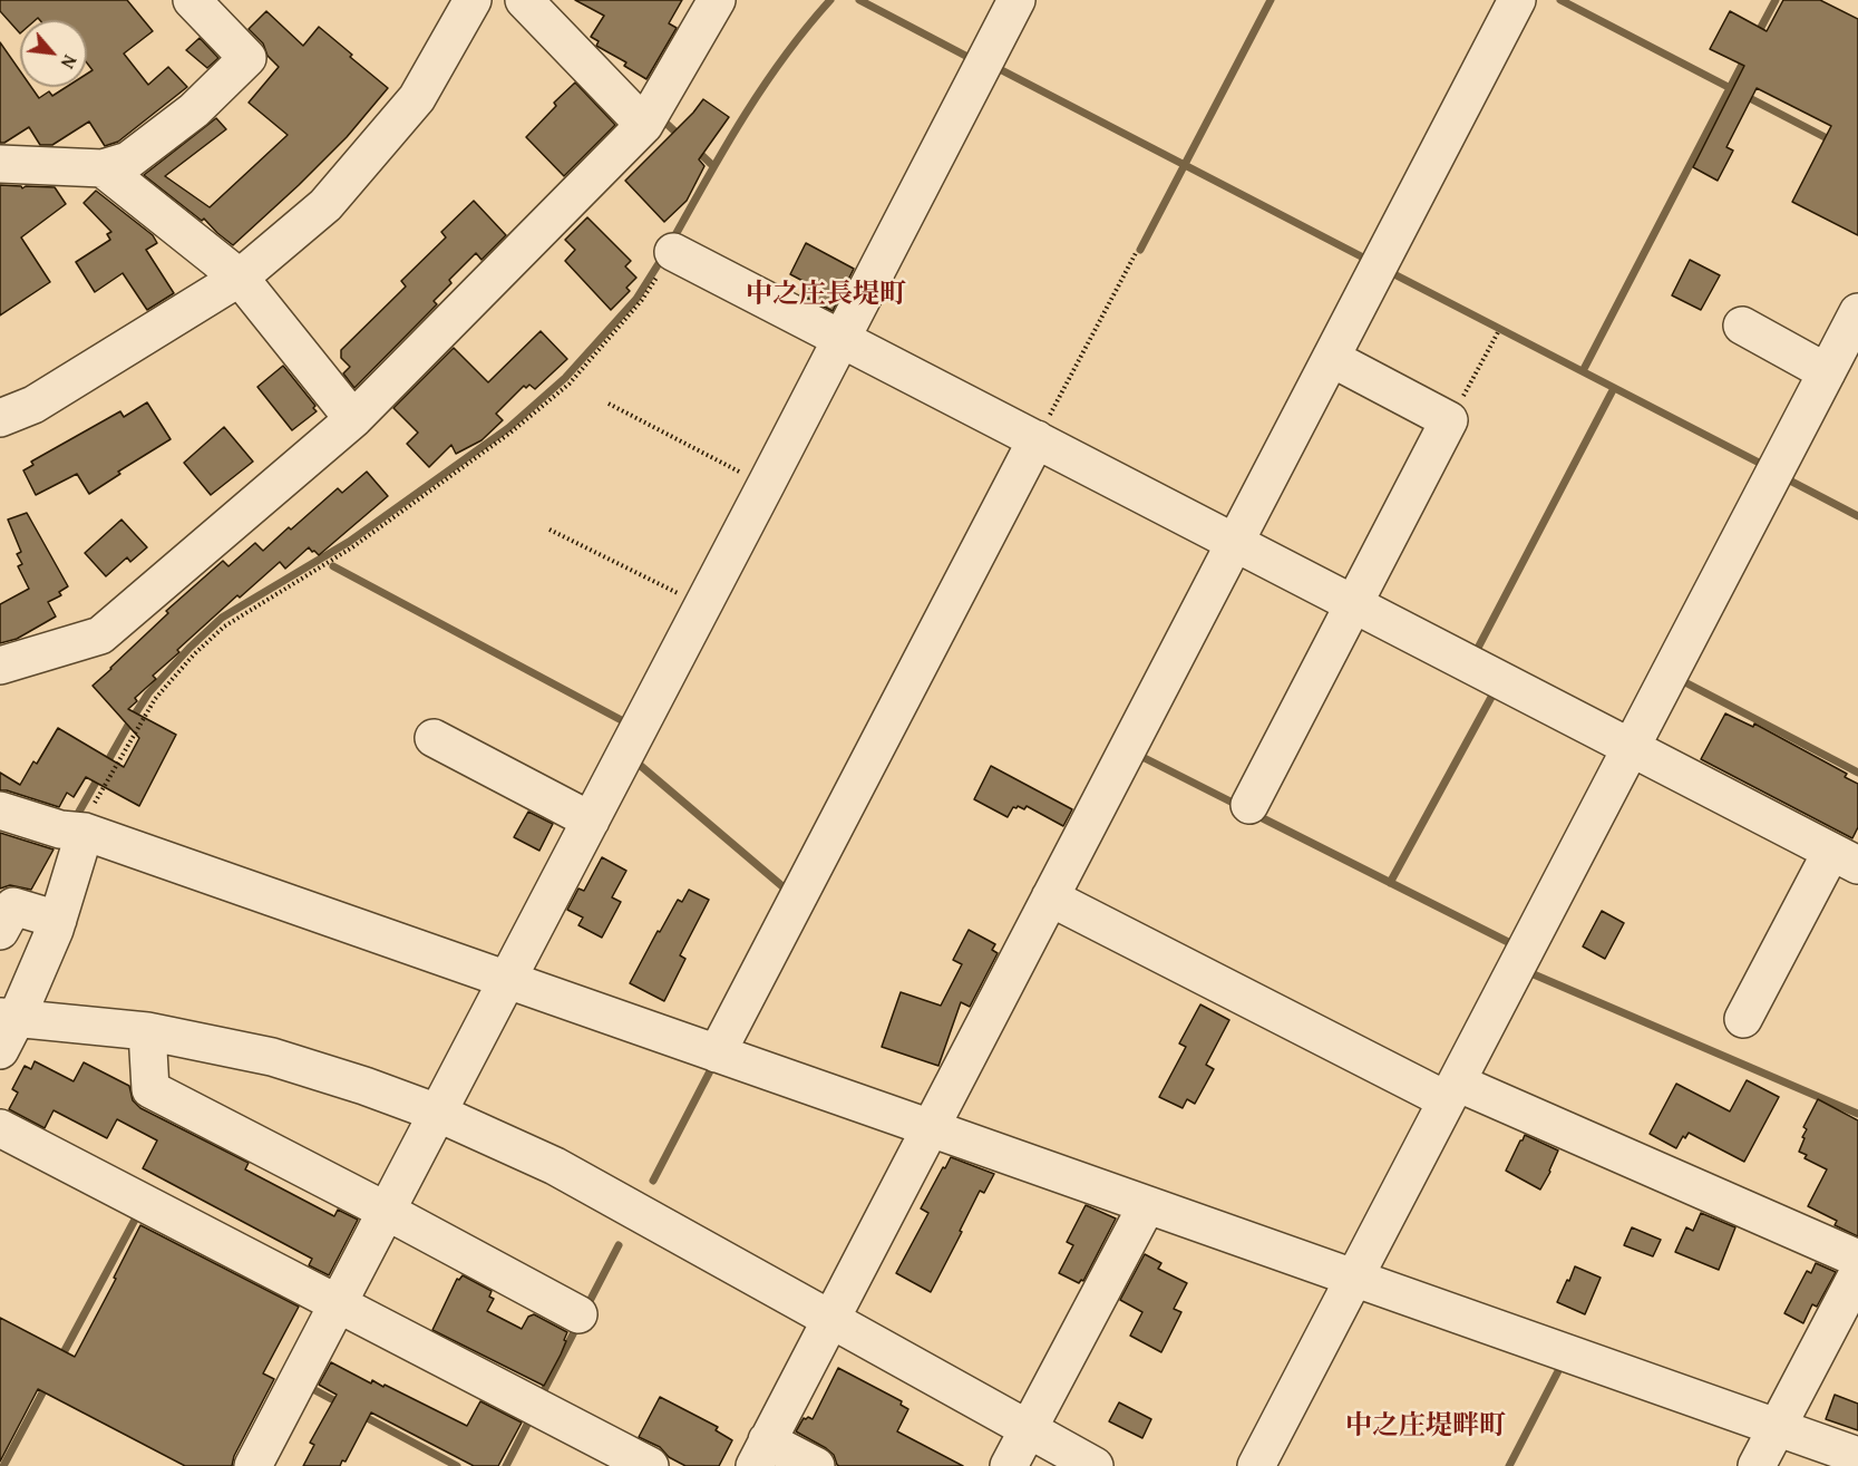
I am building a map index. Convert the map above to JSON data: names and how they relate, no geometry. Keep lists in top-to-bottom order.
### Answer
{
  "districts": ["中之庄長堤町", "中之庄堤畔町"],
  "north": "bottom right"
}
